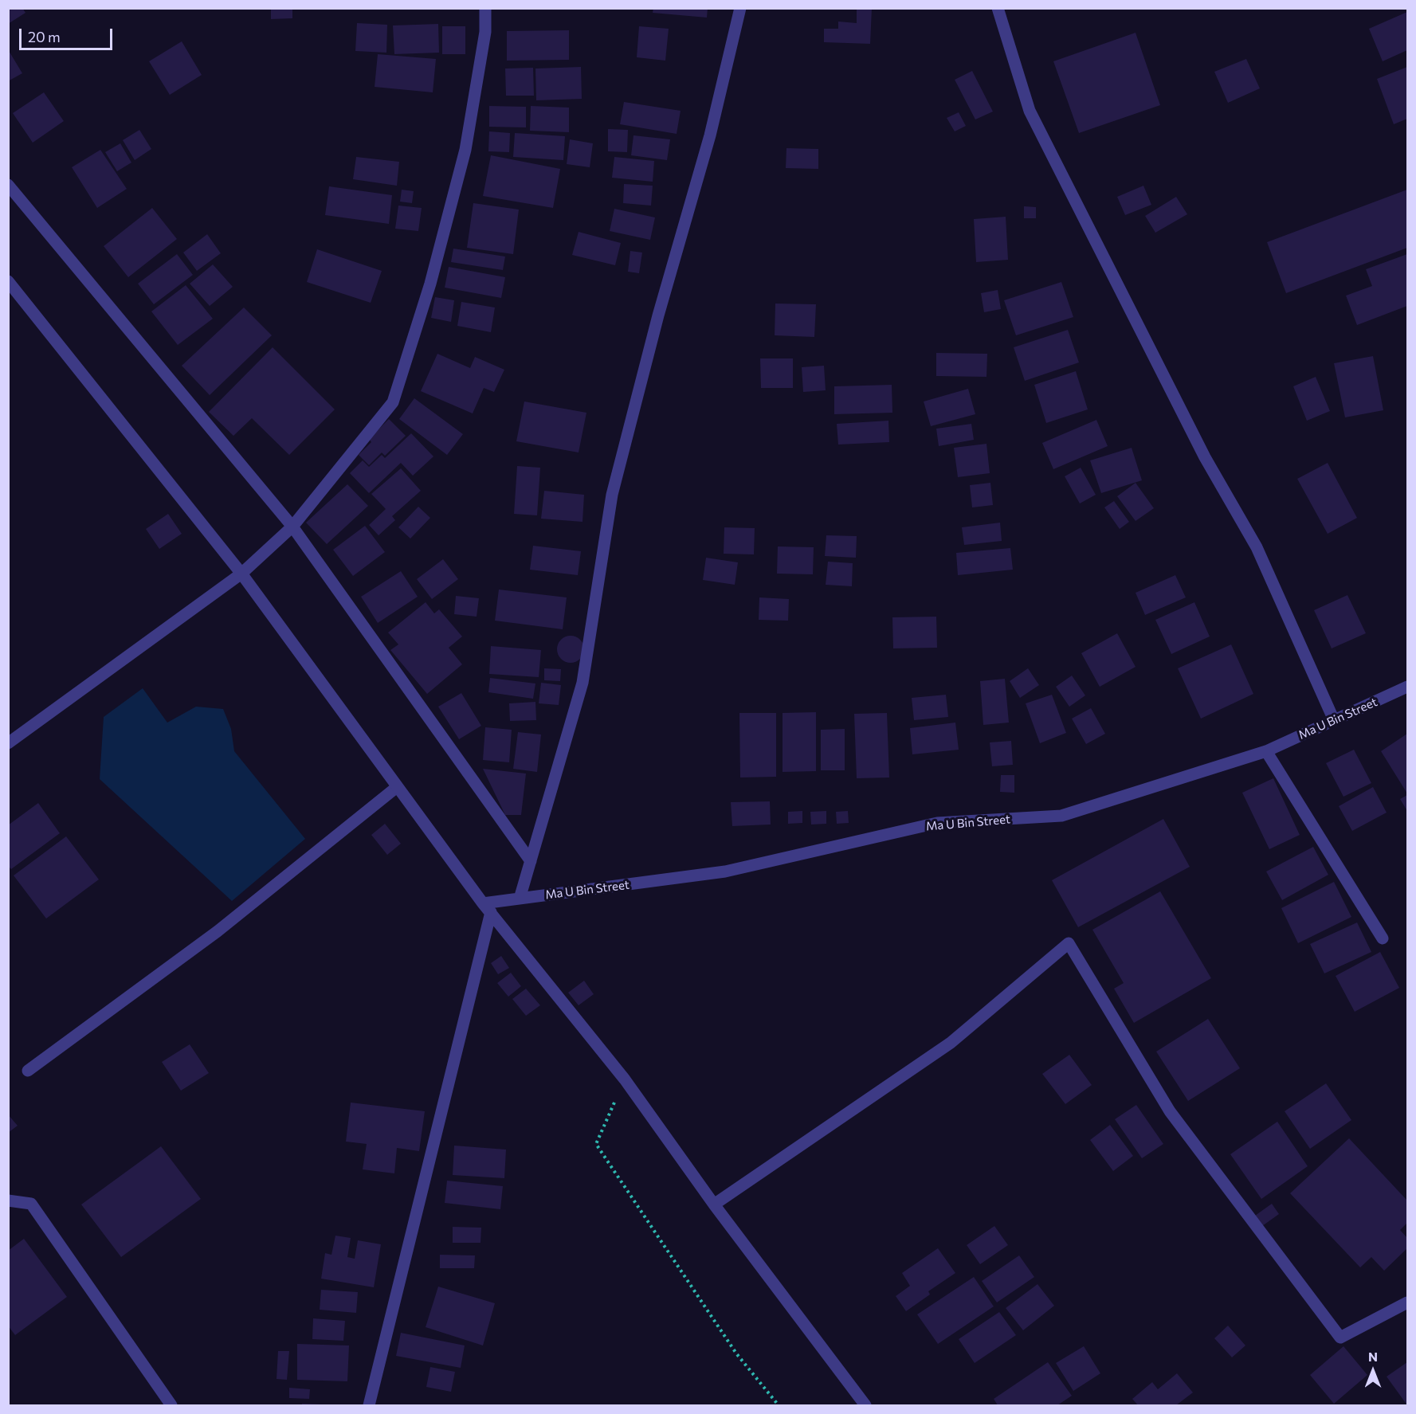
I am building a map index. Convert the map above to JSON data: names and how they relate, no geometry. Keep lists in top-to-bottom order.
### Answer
{
  "streets": {
    "street": ["Ma U Bin Street"]
  },
  "scale_bar": "20 m",
  "north": "top"
}
